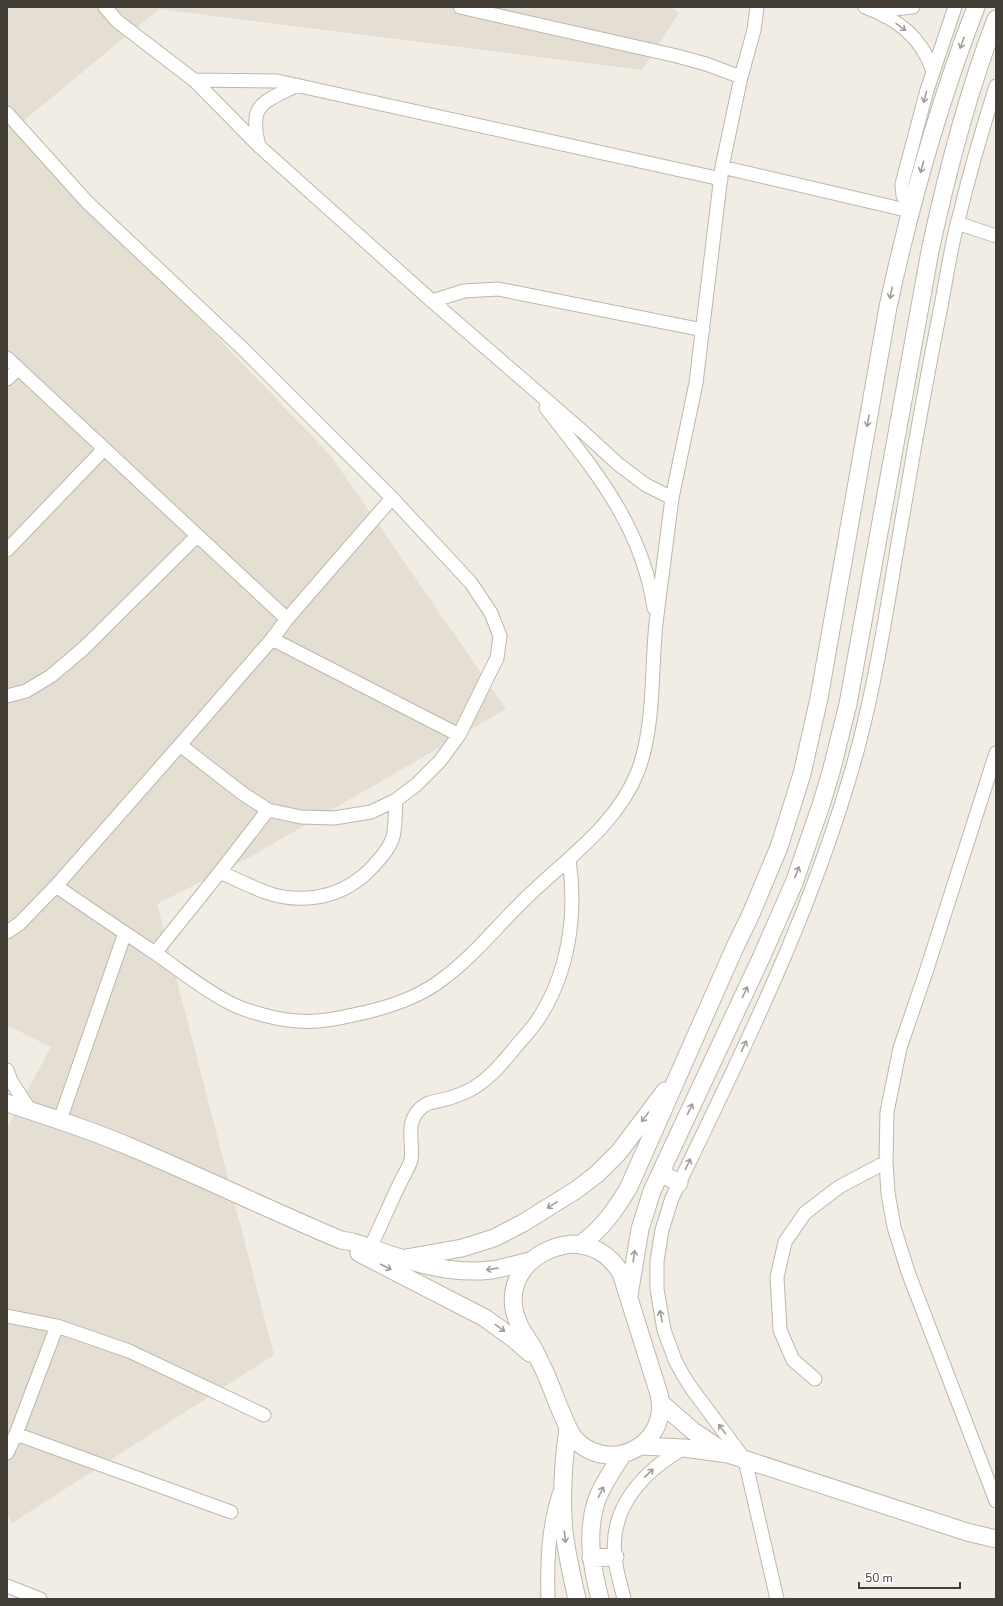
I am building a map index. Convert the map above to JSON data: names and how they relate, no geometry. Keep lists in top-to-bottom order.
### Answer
{
  "scale_bar": "50 m"
}
